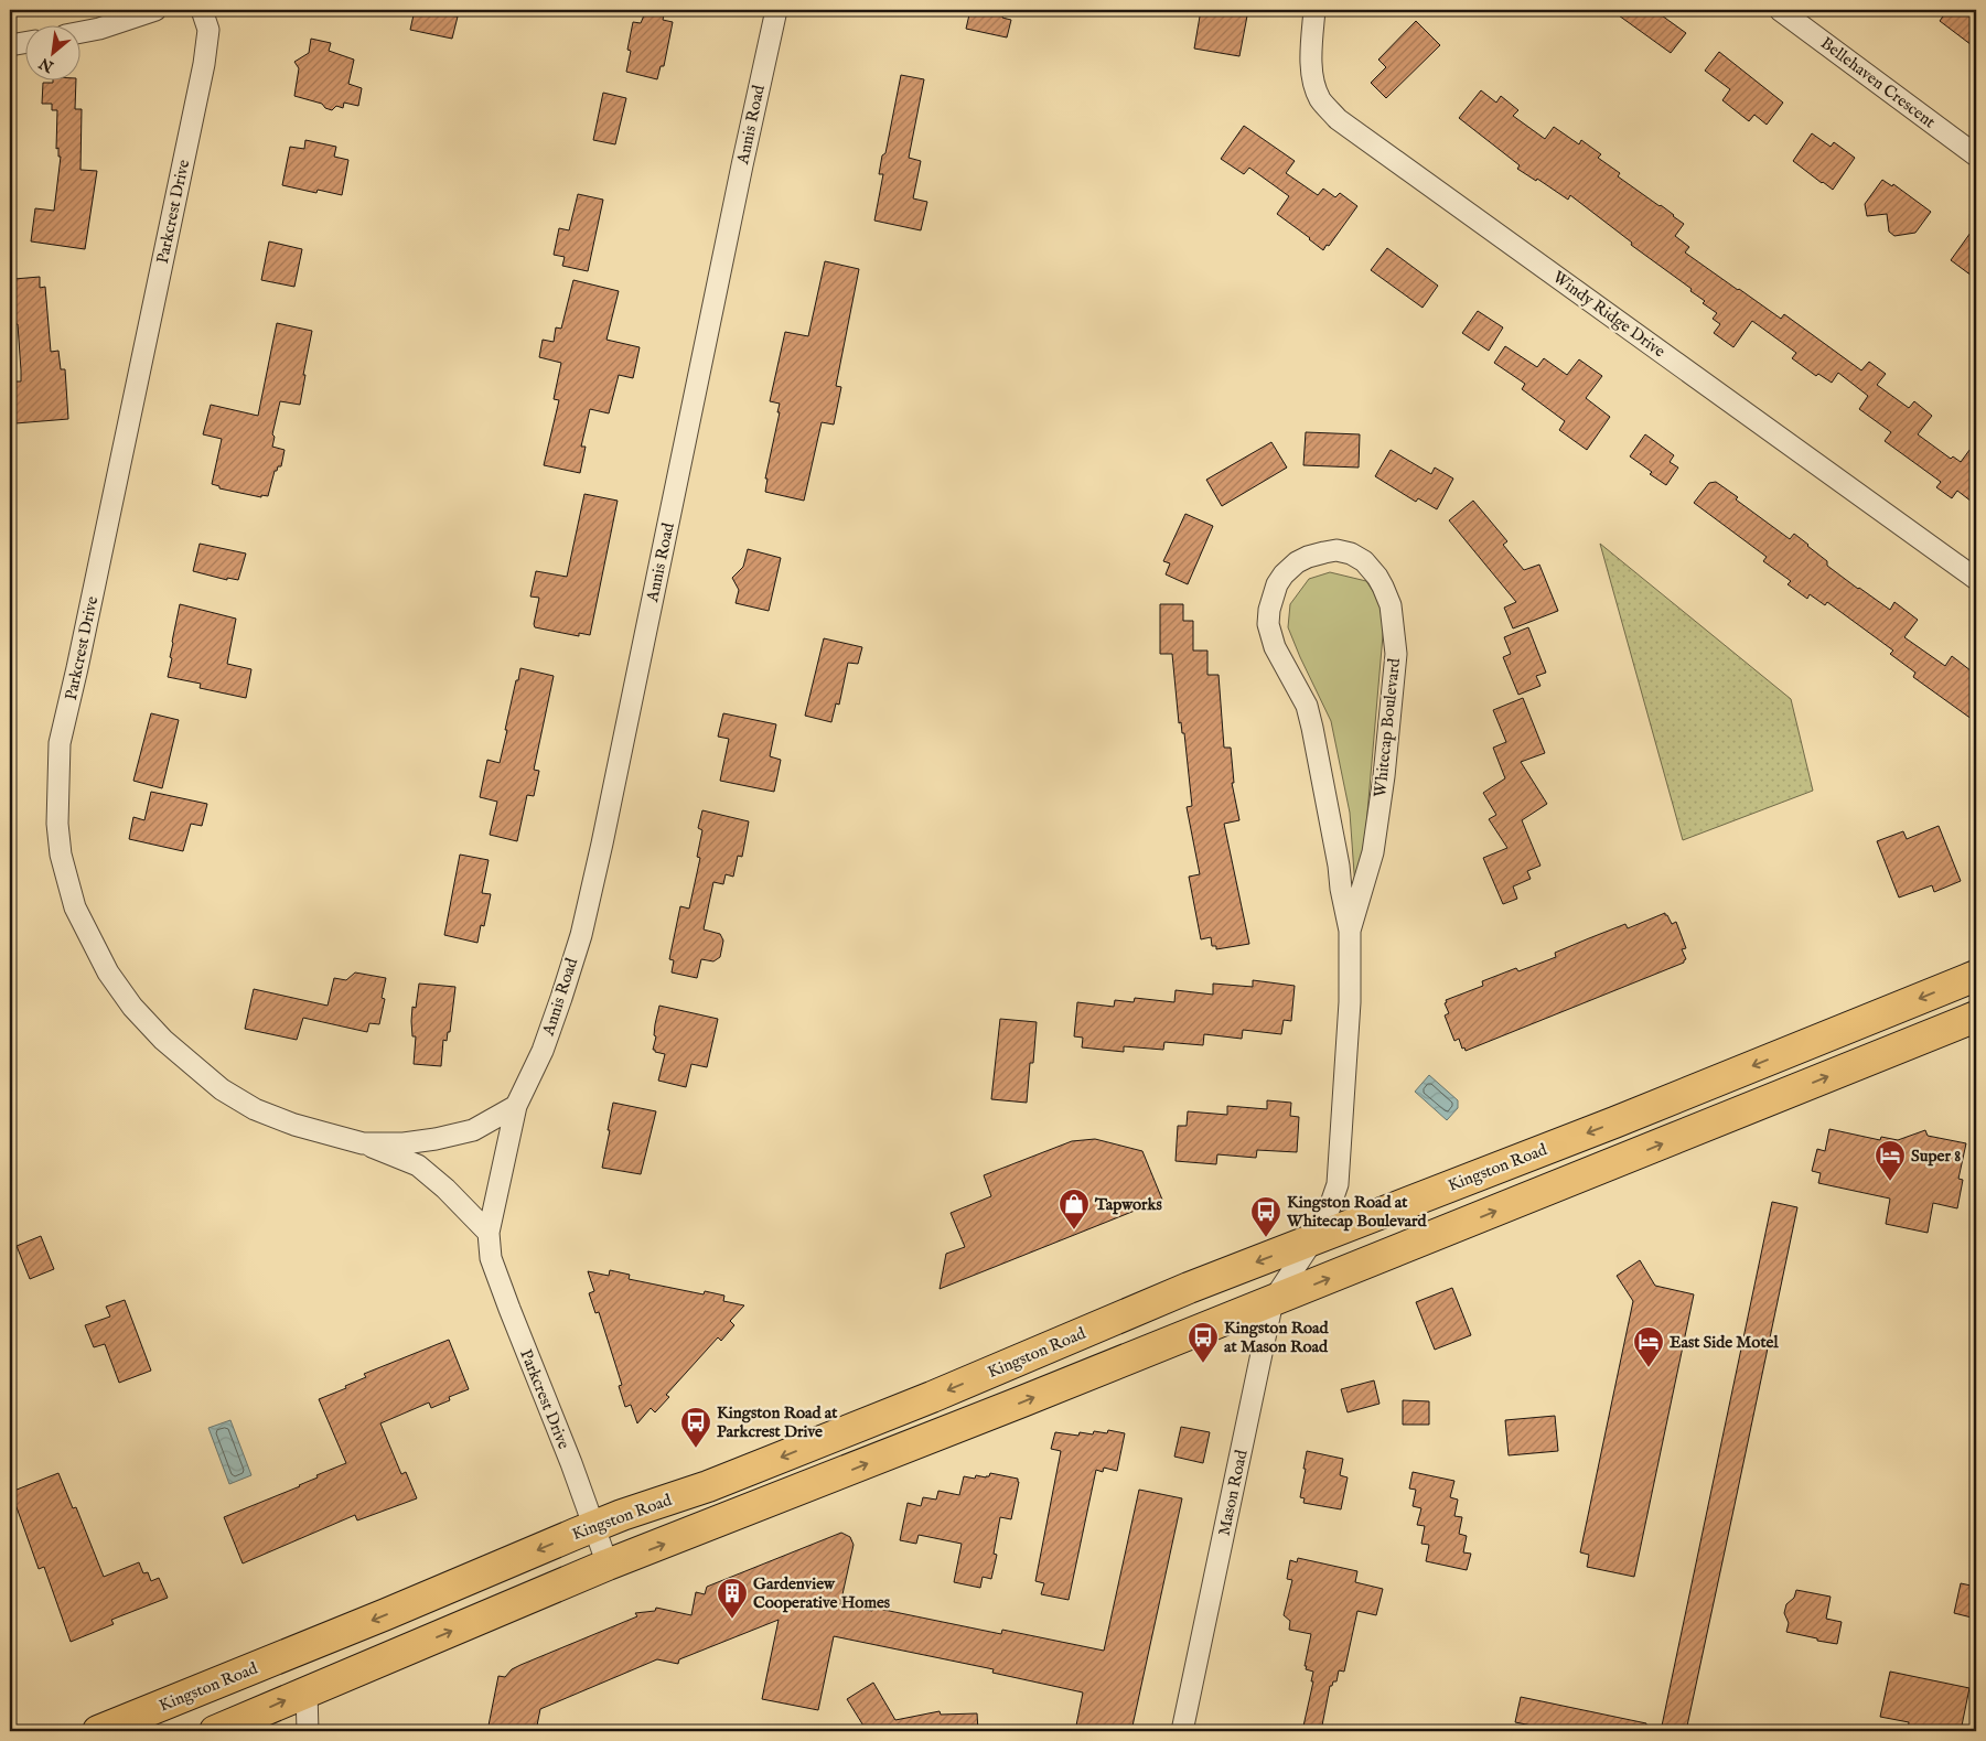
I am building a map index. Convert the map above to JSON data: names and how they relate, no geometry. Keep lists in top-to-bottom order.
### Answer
{
  "streets": {
    "main road": ["Kingston Road"],
    "street": [
      "Bellehaven Crescent",
      "Annis Road",
      "Parkcrest Drive",
      "Windy Ridge Drive",
      "Whitecap Boulevard",
      "Mason Road"
    ]
  },
  "crossings": [
    ["Annis Road", "Parkcrest Drive"],
    ["Parkcrest Drive", "Kingston Road"],
    ["Whitecap Boulevard", "Kingston Road"],
    ["Whitecap Boulevard", "Mason Road"],
    ["Kingston Road", "Mason Road"]
  ],
  "places": {
    "hotel": ["Super 8", "East Side Motel"],
    "shop": ["Tapworks"],
    "bus stop": ["Kingston Road at Whitecap Boulevard", "Kingston Road at Mason Road", "Kingston Road at Parkcrest Drive"],
    "building": ["Gardenview Cooperative Homes"]
  },
  "north": "bottom left"
}
